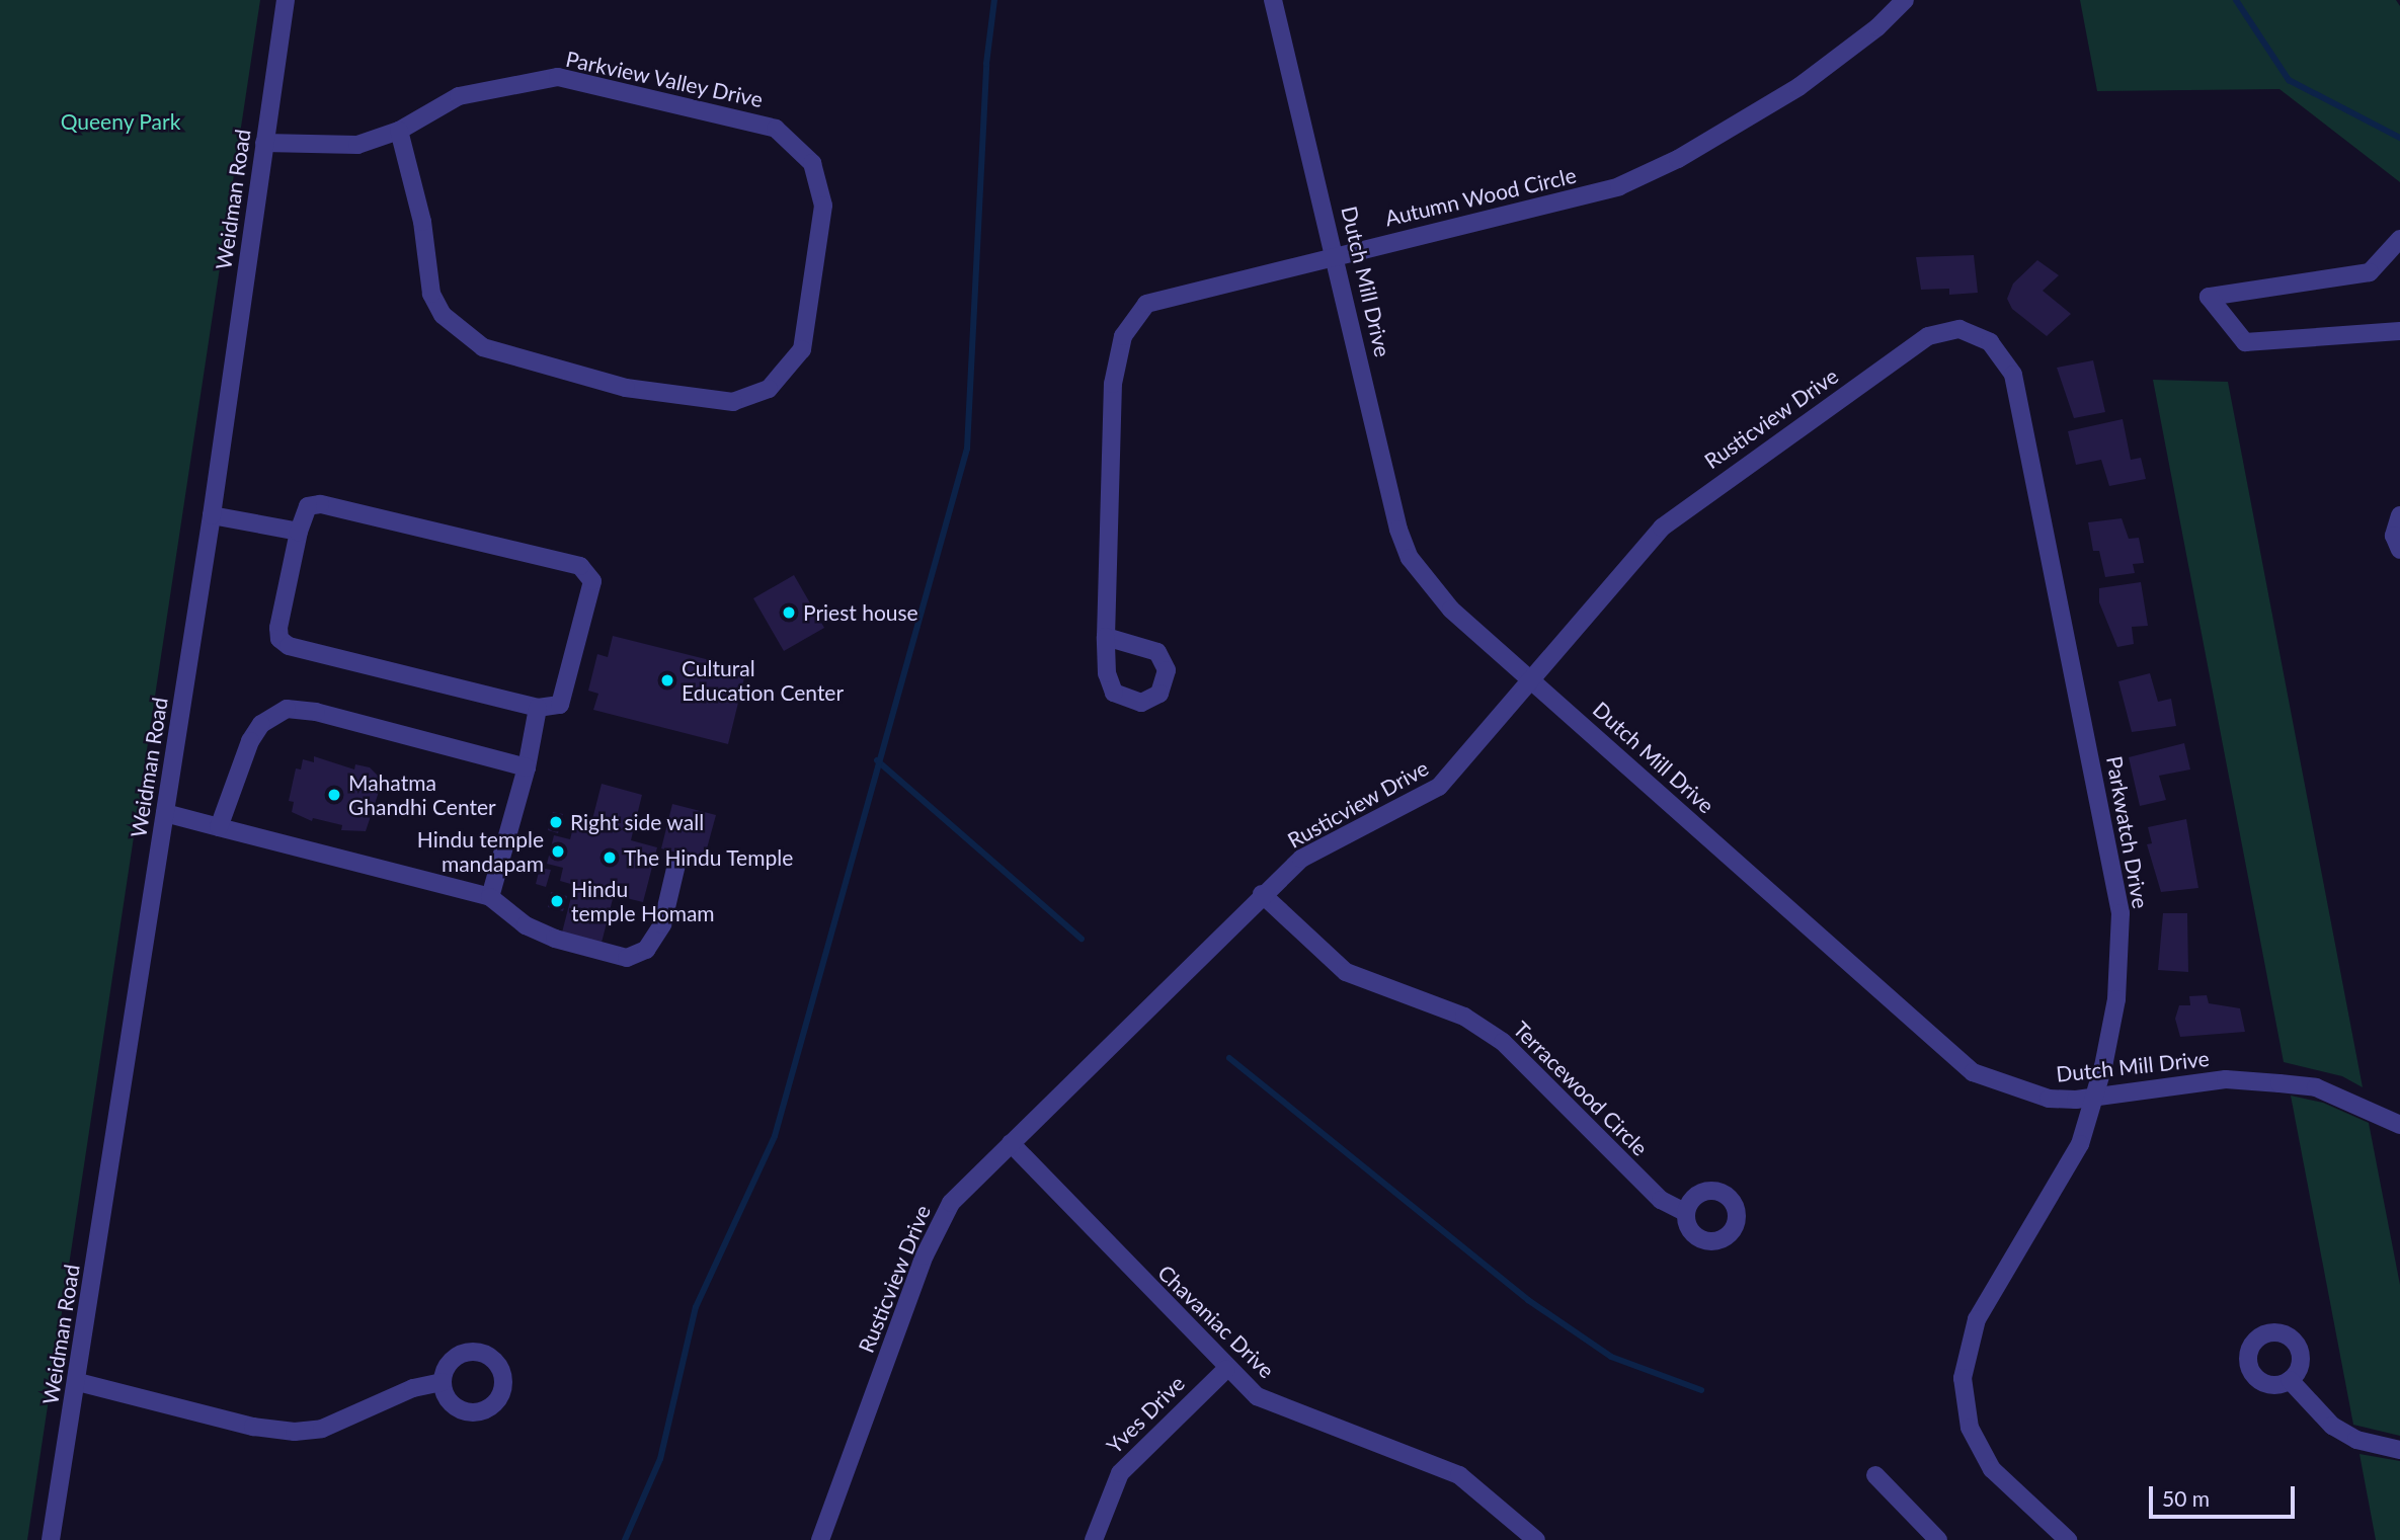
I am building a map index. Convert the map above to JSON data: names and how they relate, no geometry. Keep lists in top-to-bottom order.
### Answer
{
  "streets": {
    "street": [
      "Parkview Valley Drive",
      "Autumn Wood Circle",
      "Weidman Road",
      "Dutch Mill Drive",
      "Rusticview Drive",
      "Parkwatch Drive",
      "Terracewood Circle",
      "Chavaniac Drive",
      "Yves Drive"
    ]
  },
  "crossings": [
    ["Parkview Valley Drive", "Weidman Road"],
    ["Autumn Wood Circle", "Dutch Mill Drive"],
    ["Dutch Mill Drive", "Rusticview Drive"],
    ["Dutch Mill Drive", "Parkwatch Drive"],
    ["Rusticview Drive", "Parkwatch Drive"],
    ["Rusticview Drive", "Terracewood Circle"],
    ["Rusticview Drive", "Chavaniac Drive"],
    ["Chavaniac Drive", "Yves Drive"]
  ],
  "parks": ["Queeny Park"],
  "places": [
    "Priest house",
    "Cultural Education Center",
    "Mahatma Ghandhi Center",
    "Right side wall",
    "Hindu temple mandapam",
    "The Hindu Temple",
    "Hindu temple Homam"
  ],
  "scale_bar": "50 m"
}
